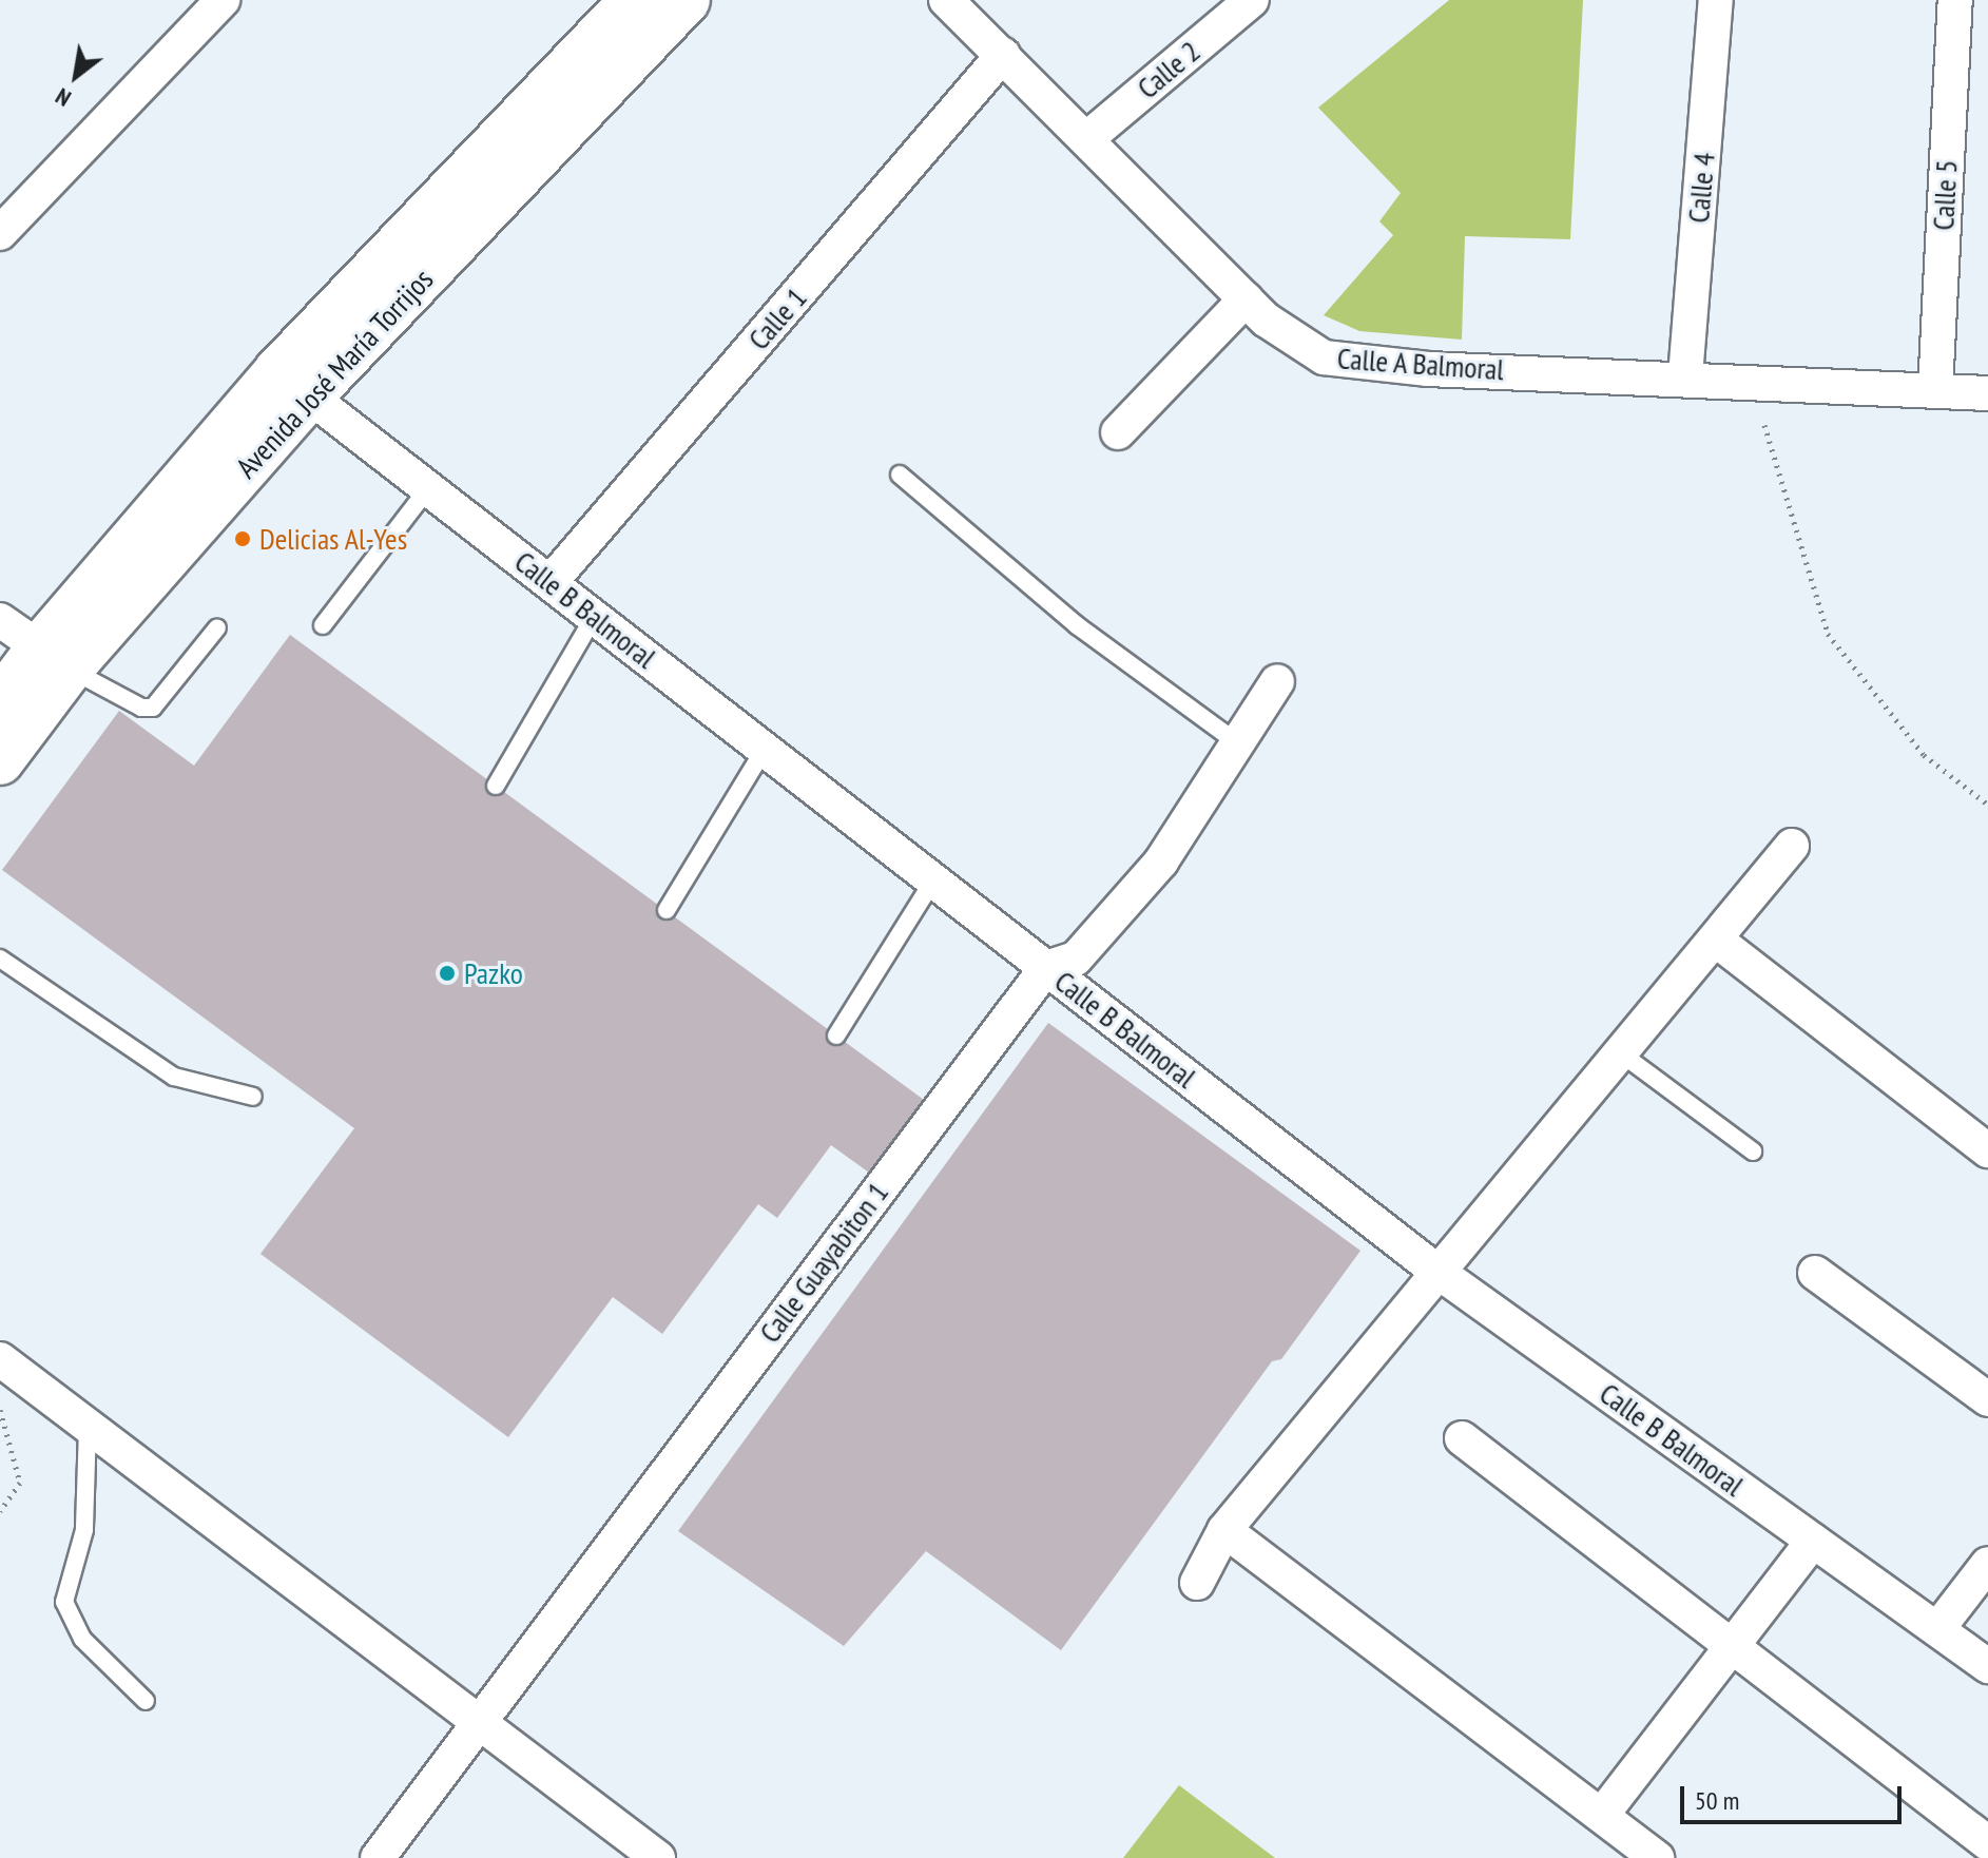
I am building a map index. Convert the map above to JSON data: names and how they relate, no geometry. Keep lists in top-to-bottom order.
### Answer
{
  "streets": {
    "main road": ["Avenida José María Torrijos"],
    "street": [
      "Calle 2",
      "Calle 4",
      "Calle 5",
      "Calle 1",
      "Calle A Balmoral",
      "Calle B Balmoral",
      "Calle Guayabiton 1"
    ]
  },
  "crossings": [
    ["Calle 2", "Calle A Balmoral"],
    ["Calle 4", "Calle A Balmoral"],
    ["Calle 5", "Calle A Balmoral"],
    ["Calle 1", "Calle A Balmoral"],
    ["Calle 1", "Calle B Balmoral"],
    ["Avenida José María Torrijos", "Calle B Balmoral"],
    ["Calle B Balmoral", "Calle Guayabiton 1"]
  ],
  "places": ["Delicias Al-Yes", "Pazko"],
  "scale_bar": "50 m",
  "north": "bottom left"
}
